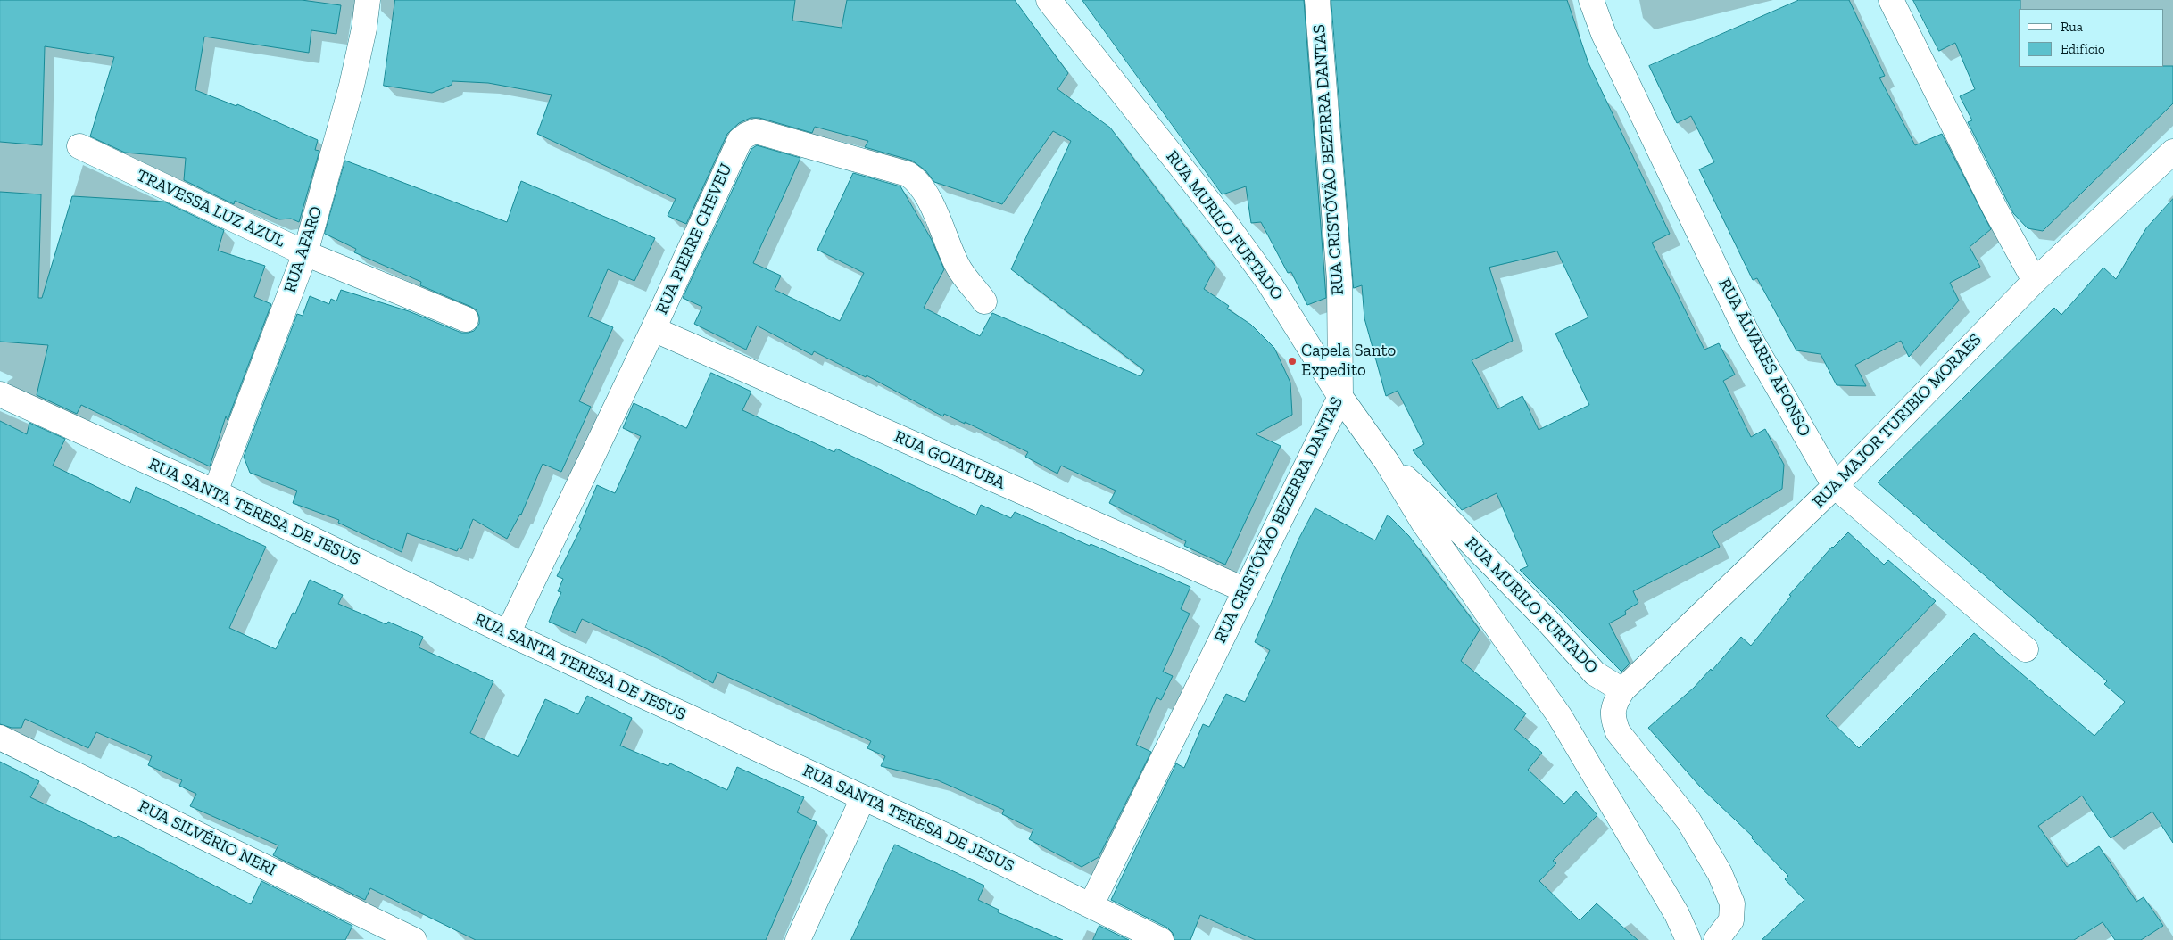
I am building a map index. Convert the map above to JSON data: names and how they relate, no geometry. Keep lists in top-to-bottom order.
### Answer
{
  "streets": {
    "street": [
      "RUA CRISTÓVÃO BEZERRA DANTAS",
      "TRAVESSA LUZ AZUL",
      "RUA MURILO FURTADO",
      "RUA PIERRE CHEVEU",
      "RUA AFARO",
      "RUA ÁLVARES AFONSO",
      "RUA MAJOR TURIBIO MORAES",
      "RUA GOIATUBA",
      "RUA SANTA TERESA DE JESUS",
      "RUA SILVÉRIO NERI"
    ]
  },
  "crossings": [
    ["RUA CRISTÓVÃO BEZERRA DANTAS", "RUA MURILO FURTADO"],
    ["RUA CRISTÓVÃO BEZERRA DANTAS", "RUA GOIATUBA"],
    ["RUA CRISTÓVÃO BEZERRA DANTAS", "RUA SANTA TERESA DE JESUS"],
    ["TRAVESSA LUZ AZUL", "RUA AFARO"],
    ["RUA MURILO FURTADO", "RUA MAJOR TURIBIO MORAES"],
    ["RUA PIERRE CHEVEU", "RUA GOIATUBA"],
    ["RUA PIERRE CHEVEU", "RUA SANTA TERESA DE JESUS"],
    ["RUA AFARO", "RUA SANTA TERESA DE JESUS"],
    ["RUA ÁLVARES AFONSO", "RUA MAJOR TURIBIO MORAES"]
  ],
  "places": ["Capela Santo Expedito"],
  "legend": ["Rua", "Edifício"]
}
